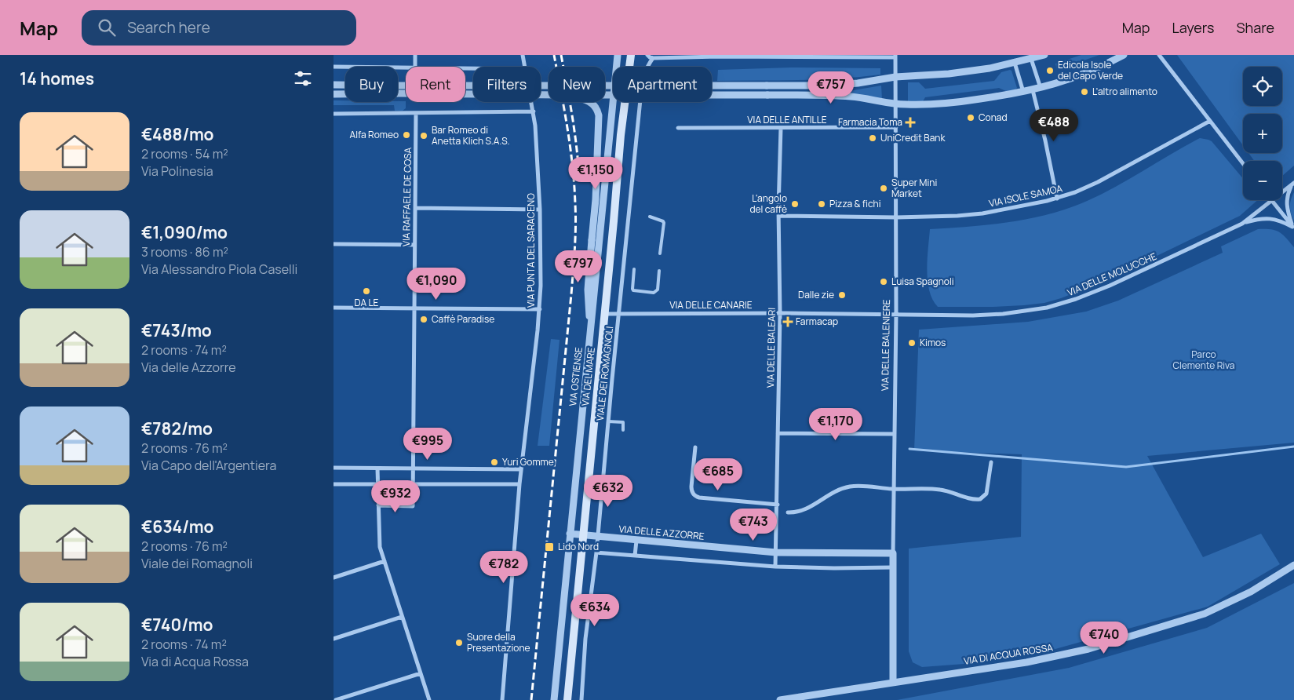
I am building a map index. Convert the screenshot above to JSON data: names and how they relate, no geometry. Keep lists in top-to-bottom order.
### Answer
{
  "streets": {
    "main road": ["VIA DEL MARE"],
    "street": [
      "VIA DELLE ANTILLE",
      "VIA ISOLE SAMOA",
      "VIA RAFFAELE DE COSA",
      "VIA PUNTA DEL SARACENO",
      "VIA DELLE MOLUCCHE",
      "VIA DELLE CANARIE",
      "VIA DELLE BALENIERE",
      "VIA DELLE BALEARI",
      "VIALE DEI ROMAGNOLI",
      "VIA OSTIENSE",
      "VIA DELLE AZZORRE",
      "VIA DI ACQUA ROSSA"
    ]
  },
  "crossings": [
    ["VIA DELLE ANTILLE", "VIA DELLE BALENIERE"],
    ["VIA DELLE ANTILLE", "VIA DELLE BALEARI"],
    ["VIA ISOLE SAMOA", "VIA DELLE BALENIERE"],
    ["VIA ISOLE SAMOA", "VIA DELLE BALEARI"],
    ["VIA DELLE MOLUCCHE", "VIA DELLE CANARIE"],
    ["VIA DELLE MOLUCCHE", "VIA DELLE BALENIERE"],
    ["VIA DELLE CANARIE", "VIA DELLE BALENIERE"],
    ["VIA DELLE CANARIE", "VIA DELLE BALEARI"],
    ["VIA DELLE CANARIE", "VIALE DEI ROMAGNOLI"],
    ["VIA DELLE BALENIERE", "VIA DELLE AZZORRE"],
    ["VIA DELLE BALENIERE", "VIA DI ACQUA ROSSA"],
    ["VIA DELLE BALEARI", "VIA DELLE AZZORRE"],
    ["VIALE DEI ROMAGNOLI", "VIA DELLE AZZORRE"],
    ["VIA OSTIENSE", "VIA DELLE AZZORRE"],
    ["VIA DEL MARE", "VIA DELLE AZZORRE"]
  ],
  "parks": ["Parco Clemente Riva"],
  "places": {
    "other": [
      "Edicola Isole del Capo Verde",
      "L'altro alimento",
      "Conad",
      "Alfa Romeo",
      "Bar Romeo di Anetta Klich S.A.S.",
      "UniCredit Bank",
      "Super Mini Market",
      "L'angolo del caffè",
      "Pizza & fichi",
      "Luisa Spagnoli",
      "DA LE",
      "Dalle zie",
      "Caffè Paradise",
      "Kimos",
      "Yuri Gomme",
      "Suore della Presentazione"
    ],
    "health": ["Farmacia Toma", "Farmacap"],
    "transit": ["Lido Nord"]
  },
  "page": {
    "header": "Map",
    "search": "Search here",
    "nav": ["Map", "Layers", "Share"],
    "heading": "14 homes",
    "map_buttons": ["+", "−"],
    "chip": [
      "Buy",
      "Rent",
      "Filters",
      "New",
      "Apartment"
    ],
    "price": [
      "€757",
      "€488",
      "€1,150",
      "€797",
      "€1,090",
      "€1,170",
      "€995",
      "€685",
      "€632",
      "€932",
      "€743",
      "€782",
      "€634",
      "€740"
    ],
    "list": [
      {
        "name": "€488/mo",
        "note": "2 rooms · 54 m² · Via Polinesia"
      },
      {
        "name": "€1,090/mo",
        "note": "3 rooms · 86 m² · Via Alessandro Piola Caselli"
      },
      {
        "name": "€743/mo",
        "note": "2 rooms · 74 m² · Via delle Azzorre"
      },
      {
        "name": "€782/mo",
        "note": "2 rooms · 76 m² · Via Capo dell'Argentiera"
      },
      {
        "name": "€634/mo",
        "note": "2 rooms · 76 m² · Viale dei Romagnoli"
      },
      {
        "name": "€740/mo",
        "note": "2 rooms · 74 m² · Via di Acqua Rossa"
      }
    ]
  }
}
